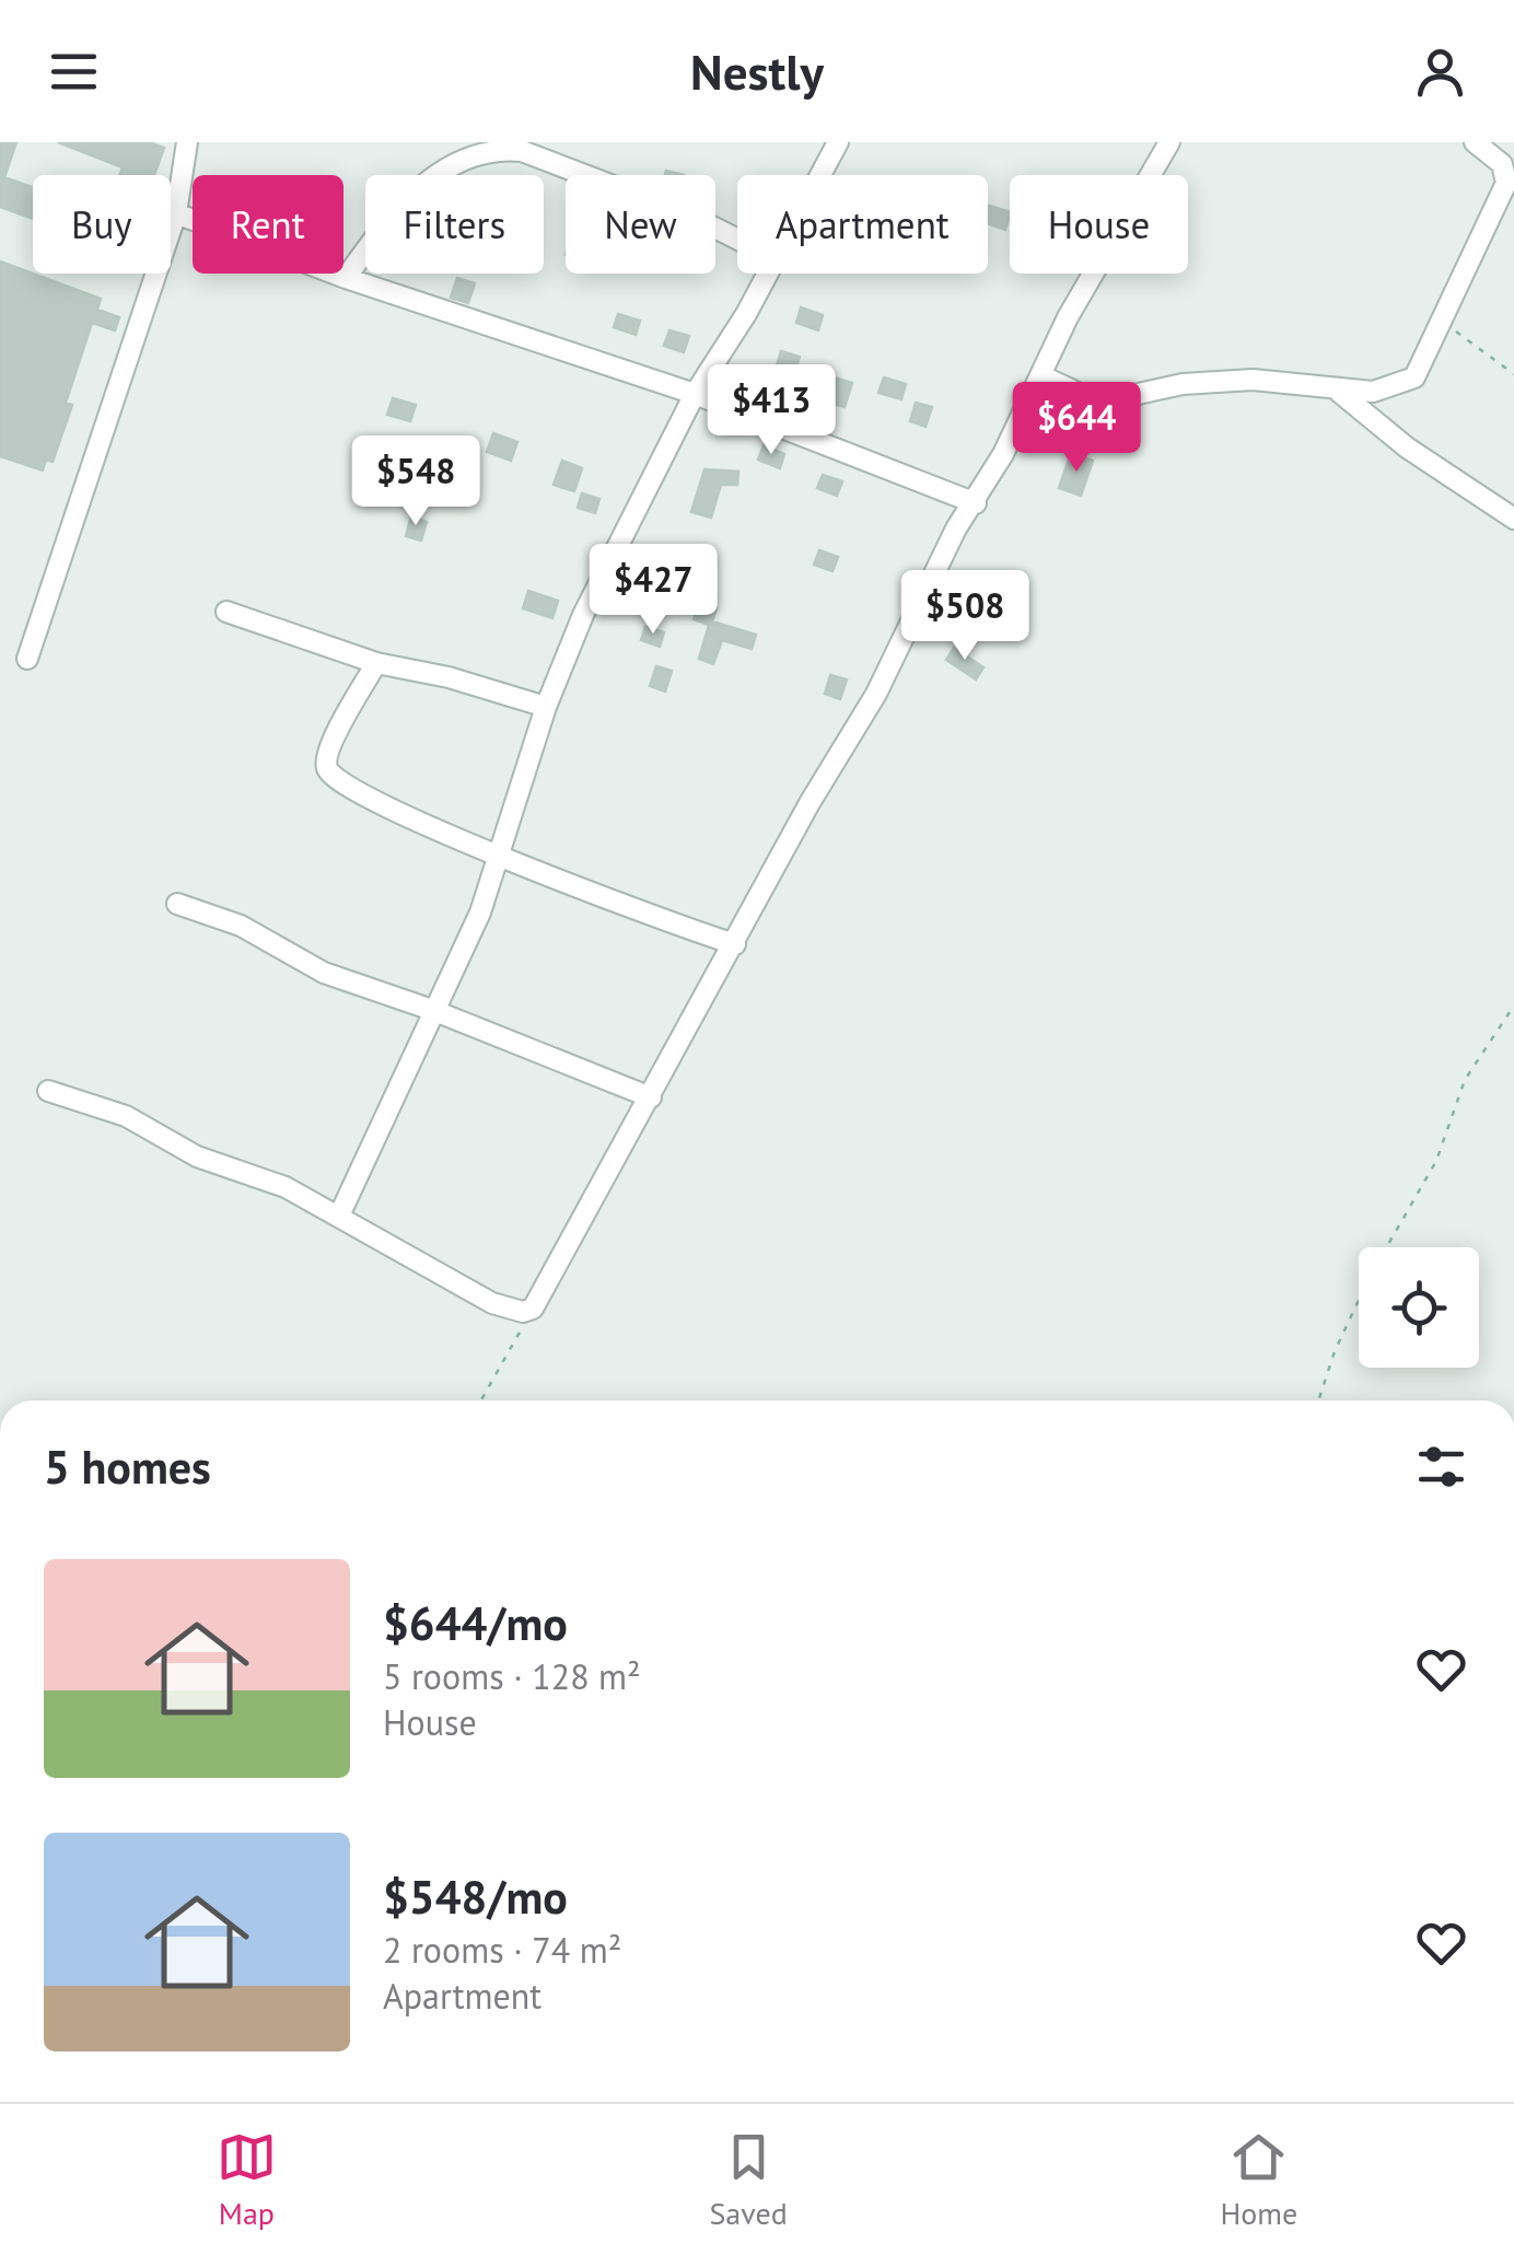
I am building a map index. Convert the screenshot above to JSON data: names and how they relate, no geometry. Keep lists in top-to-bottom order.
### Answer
{
  "page": {
    "header": "Nestly",
    "chip": [
      "Buy",
      "Rent",
      "Filters",
      "New",
      "Apartment",
      "House"
    ],
    "price": [
      "$413",
      "$644",
      "$548",
      "$427",
      "$508"
    ],
    "heading": "5 homes",
    "list": [
      {
        "name": "$644/mo",
        "note": "5 rooms · 128 m² · House"
      },
      {
        "name": "$548/mo",
        "note": "2 rooms · 74 m² · Apartment"
      }
    ],
    "tabs": ["Map", "Saved", "Home"]
  }
}
